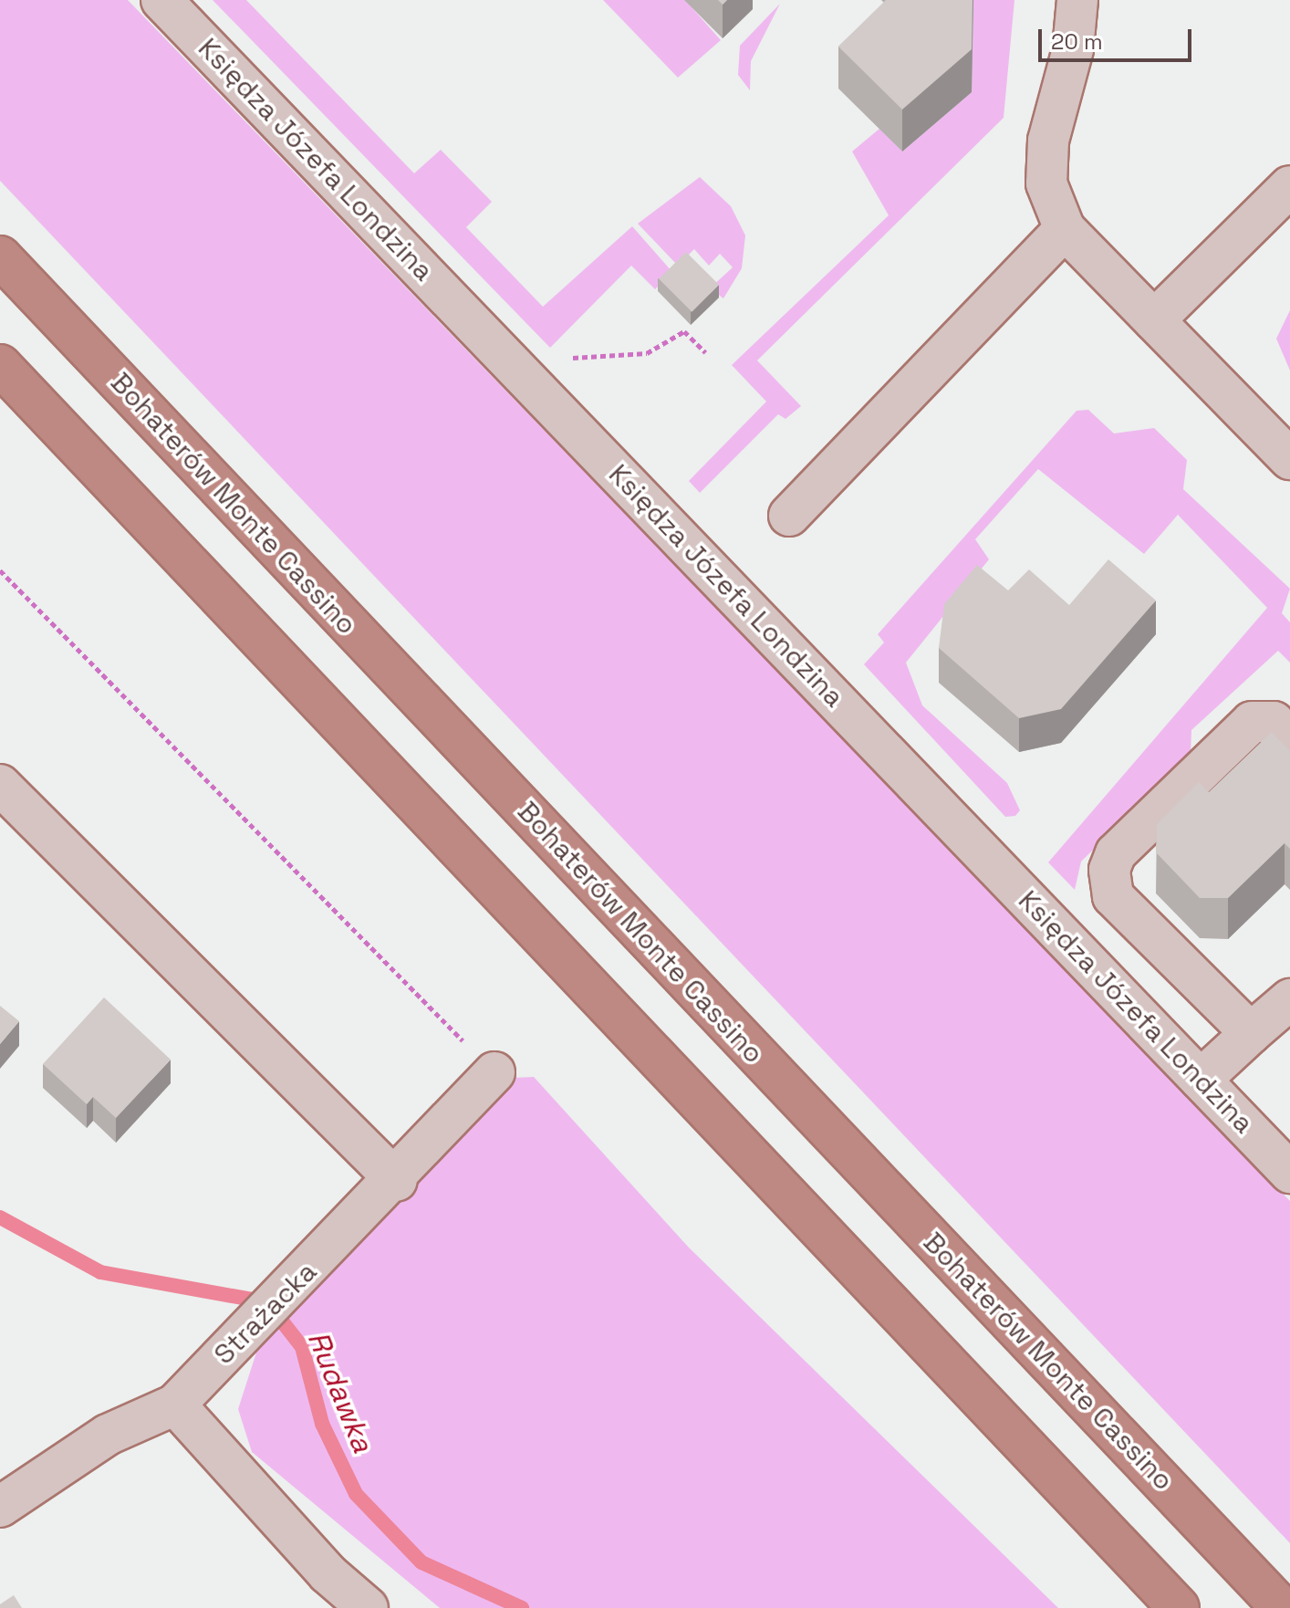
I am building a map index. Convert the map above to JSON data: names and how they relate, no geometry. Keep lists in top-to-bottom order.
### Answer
{
  "streets": {
    "highway": ["Bohaterów Monte Cassino"],
    "street": ["Księdza Józefa Londzina", "Strażacka"]
  },
  "water": ["Rudawka"],
  "scale_bar": "20 m"
}
